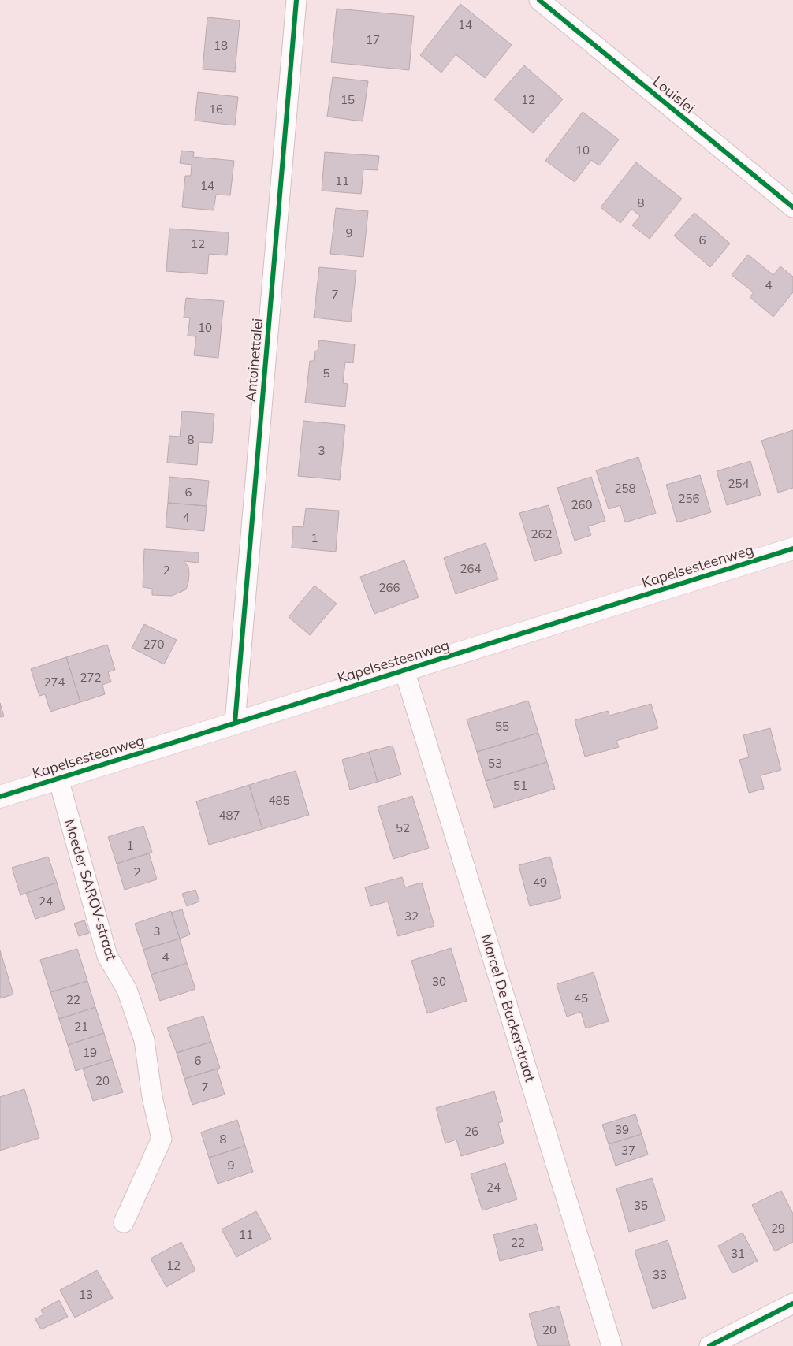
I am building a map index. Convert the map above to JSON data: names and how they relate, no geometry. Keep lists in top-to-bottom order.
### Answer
{
  "streets": {
    "main road": ["Kapelsesteenweg"],
    "street": [
      "Louislei",
      "Antoinettalei",
      "Moeder SAROV-straat",
      "Marcel De Backerstraat"
    ]
  },
  "crossings": [
    ["Antoinettalei", "Kapelsesteenweg"],
    ["Kapelsesteenweg", "Moeder SAROV-straat"],
    ["Kapelsesteenweg", "Marcel De Backerstraat"]
  ],
  "house_numbers": [
    "14",
    "17",
    "18",
    "15",
    "12",
    "16",
    "10",
    "11",
    "14",
    "8",
    "9",
    "6",
    "12",
    "4",
    "7",
    "10",
    "5",
    "8",
    "3",
    "254",
    "258",
    "6",
    "256",
    "260",
    "4",
    "262",
    "1",
    "264",
    "2",
    "266",
    "270",
    "272",
    "274",
    "55",
    "53",
    "51",
    "485",
    "487",
    "52",
    "1",
    "2",
    "49",
    "24",
    "32",
    "3",
    "4",
    "30",
    "45",
    "22",
    "21",
    "19",
    "6",
    "20",
    "7",
    "39",
    "26",
    "8",
    "37",
    "9",
    "24",
    "35",
    "29",
    "11",
    "22",
    "31",
    "12",
    "33",
    "13",
    "20"
  ]
}
